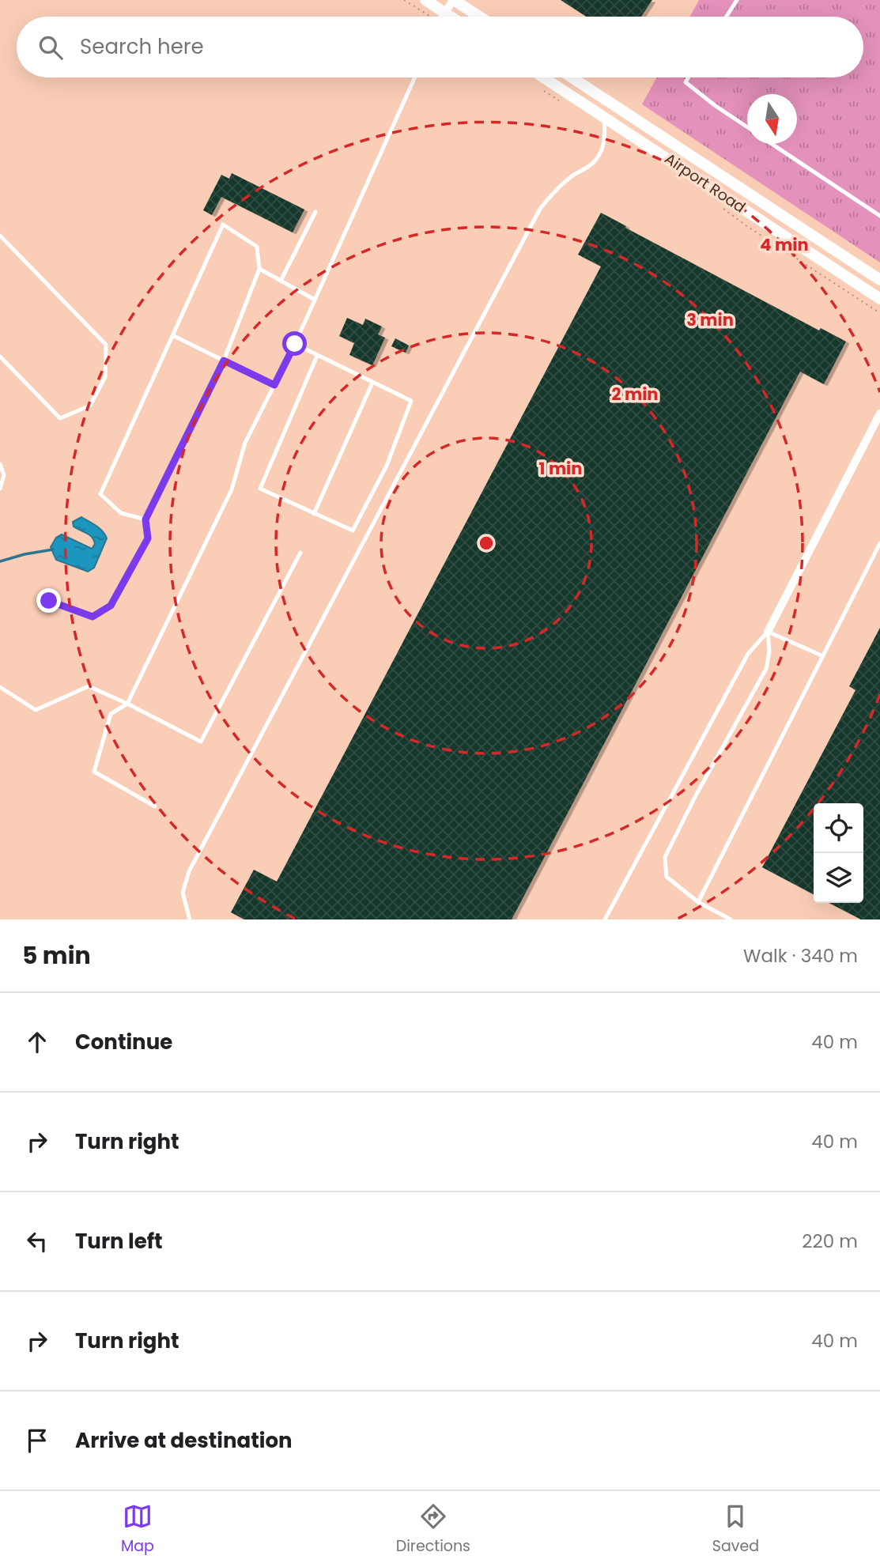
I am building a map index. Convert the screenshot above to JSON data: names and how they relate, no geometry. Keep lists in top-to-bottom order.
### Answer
{
  "streets": {
    "main road": ["Airport Road"]
  },
  "north": "bottom",
  "page": {
    "search": "Search here",
    "heading": ["5 min", "Walk · 340 m"],
    "list": [
      ["Continue", "40 m"],
      ["Turn right", "40 m"],
      ["Turn left", "220 m"],
      ["Turn right", "40 m"],
      "Arrive at destination"
    ],
    "nav": ["Map", "Directions", "Saved"]
  },
  "rings": [
    "4 min",
    "3 min",
    "2 min",
    "1 min"
  ]
}
